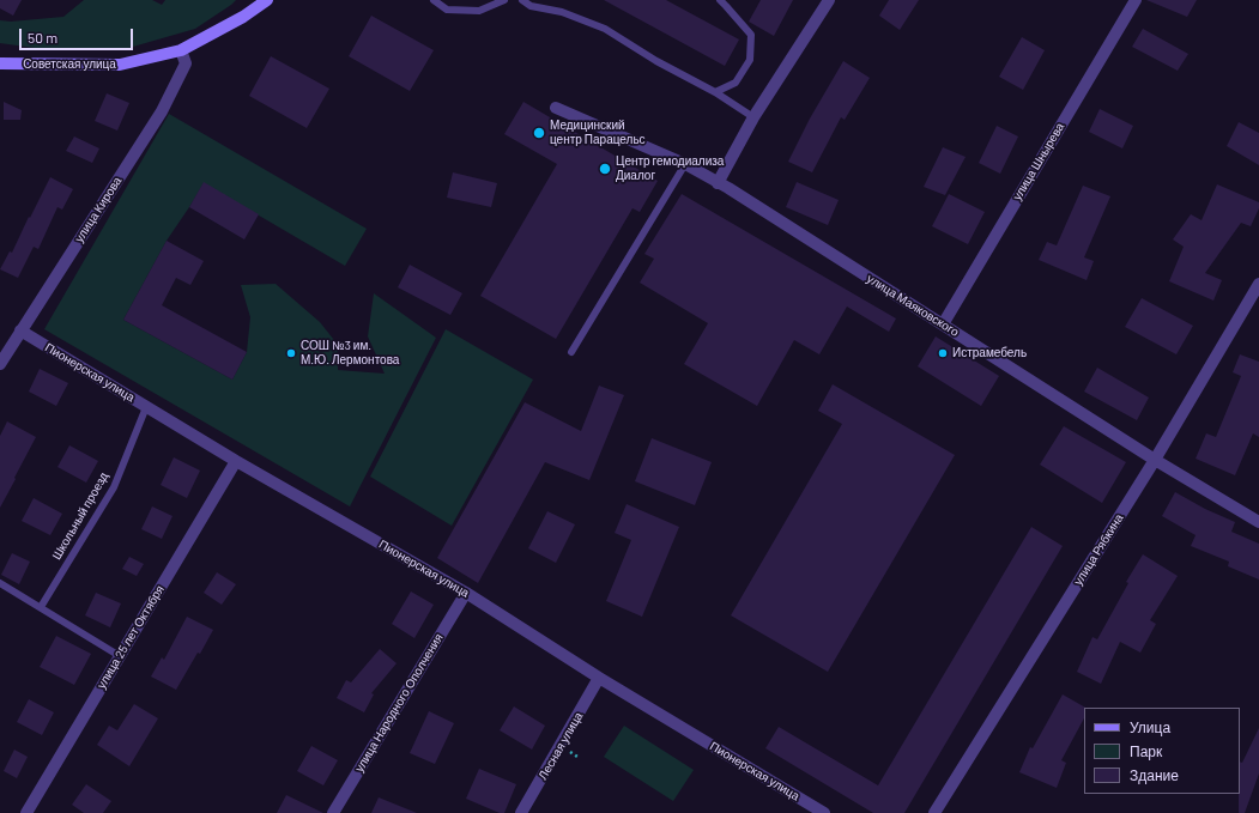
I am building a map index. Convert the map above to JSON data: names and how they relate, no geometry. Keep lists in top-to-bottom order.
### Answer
{
  "streets": {
    "main road": ["Советская улица"],
    "street": [
      "улица Шнырева",
      "улица Кирова",
      "улица Маяковского",
      "Пионерская улица",
      "улица Рябкина",
      "улица 25 лет Октября",
      "улица Народного Ополчения",
      "Лесная улица"
    ],
    "lane": ["Школьный проезд"]
  },
  "crossings": [
    ["Советская улица", "улица Кирова"],
    ["улица Шнырева", "улица Маяковского"],
    ["улица Кирова", "Пионерская улица"],
    ["улица Маяковского", "улица Рябкина"],
    ["Пионерская улица", "Школьный проезд"],
    ["Пионерская улица", "улица 25 лет Октября"],
    ["Пионерская улица", "улица Народного Ополчения"],
    ["Пионерская улица", "Лесная улица"]
  ],
  "places": [
    "Медицинский центр Парацельс",
    "Центр гемодиализа Диалог",
    "СОШ №3 им. М.Ю. Лермонтова",
    "Истрамебель"
  ],
  "legend": ["Улица", "Парк", "Здание"],
  "scale_bar": "50 m"
}
